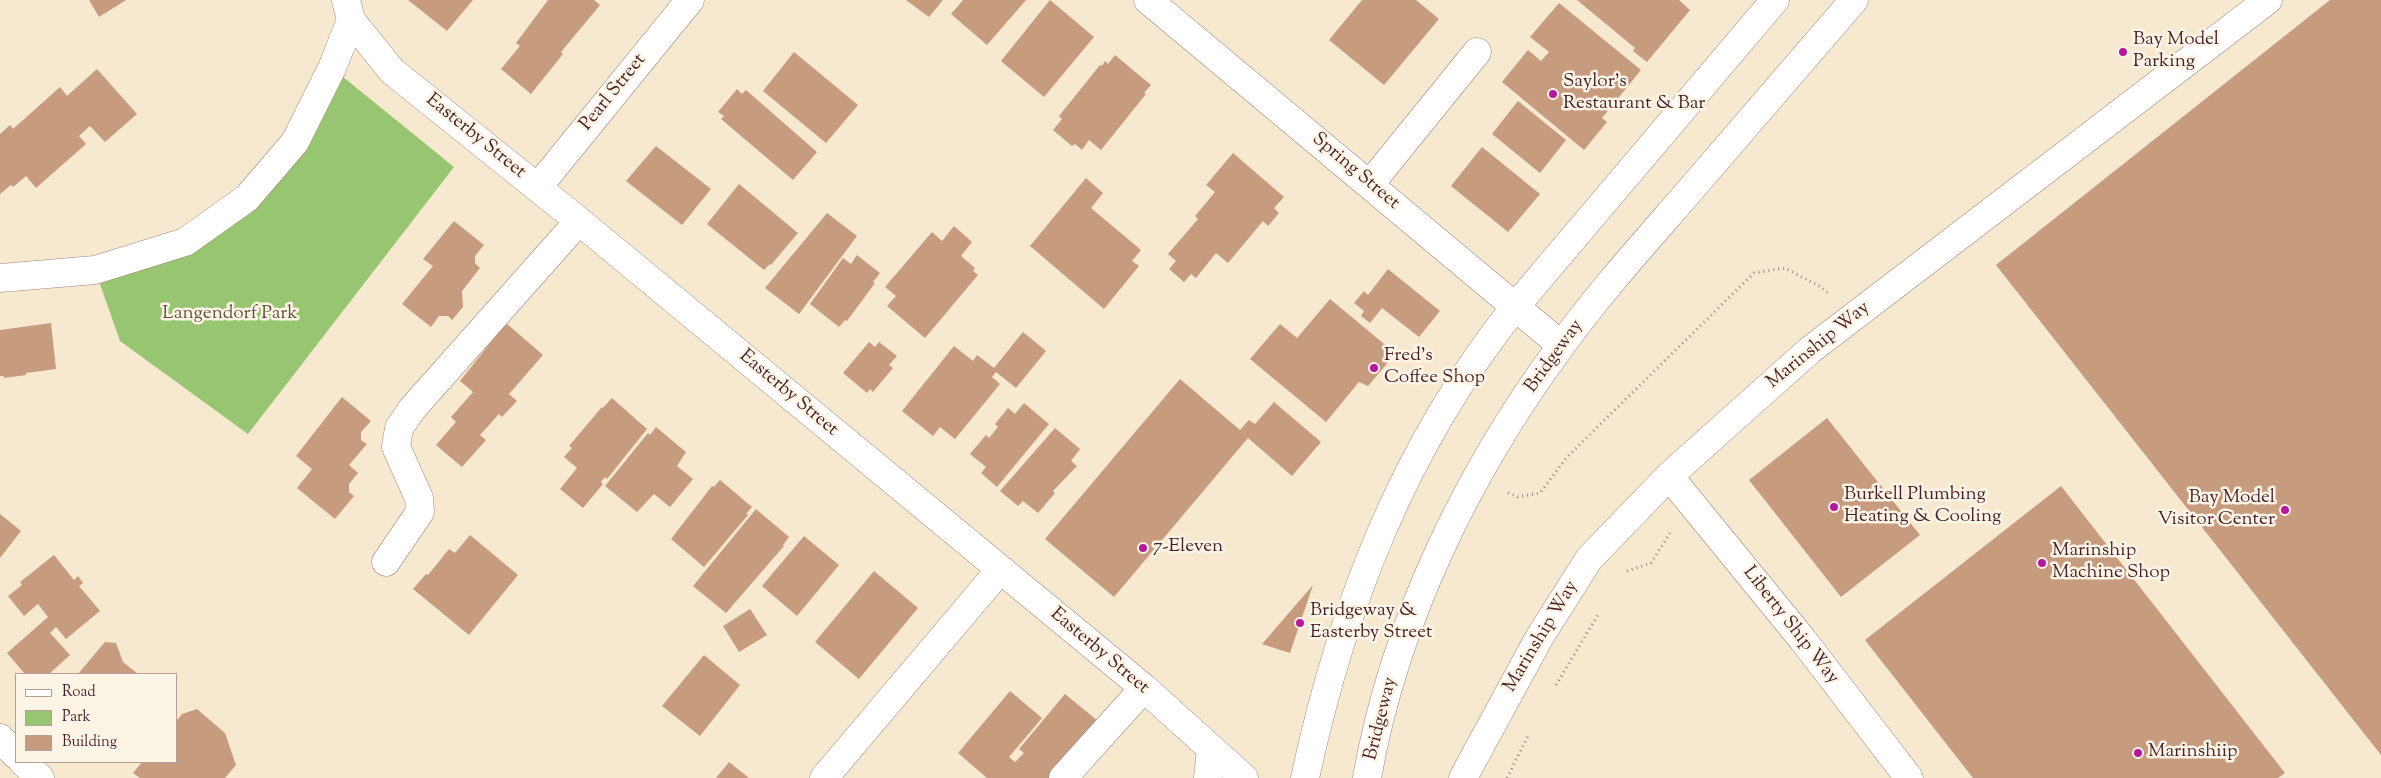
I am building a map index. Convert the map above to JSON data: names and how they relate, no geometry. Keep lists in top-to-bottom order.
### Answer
{
  "streets": {
    "street": [
      "Pearl Street",
      "Easterby Street",
      "Spring Street",
      "Marinship Way",
      "Bridgeway",
      "Liberty Ship Way"
    ]
  },
  "crossings": [
    ["Pearl Street", "Easterby Street"],
    ["Spring Street", "Bridgeway"],
    ["Marinship Way", "Liberty Ship Way"]
  ],
  "parks": ["Langendorf Park"],
  "places": [
    "Bay Model Parking",
    "Saylor's Restaurant & Bar",
    "Fred's Coffee Shop",
    "Burkell Plumbing Heating & Cooling",
    "Bay Model Visitor Center",
    "7-Eleven",
    "Marinship Machine Shop",
    "Bridgeway & Easterby Street",
    "Marinshiip"
  ],
  "legend": ["Road", "Park", "Building"]
}
